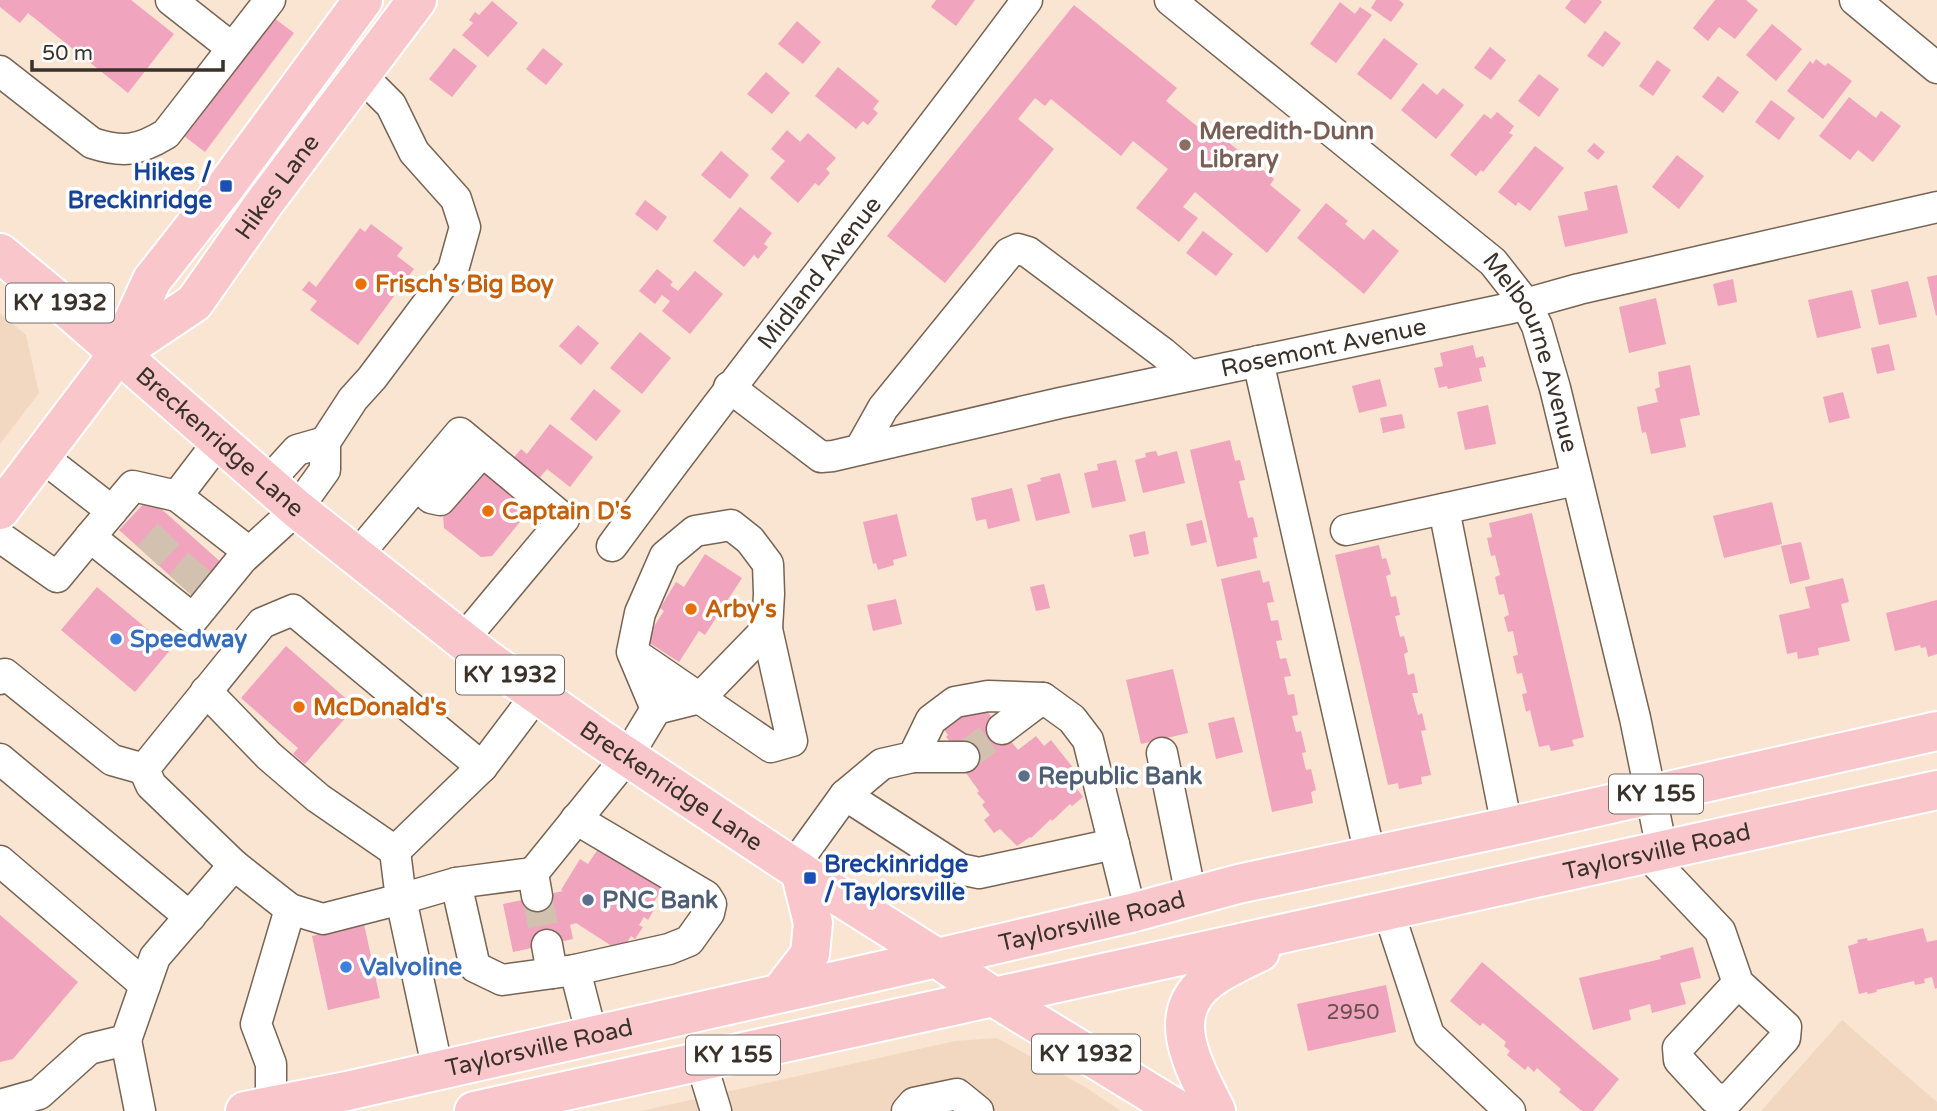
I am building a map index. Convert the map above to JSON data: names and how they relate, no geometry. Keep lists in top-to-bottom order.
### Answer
{
  "streets": {
    "main road": [
      "Hikes Lane",
      "KY 1932",
      "Breckenridge Lane",
      "KY 155",
      "Taylorsville Road"
    ],
    "street": ["Midland Avenue", "Rosemont Avenue", "Melbourne Avenue"]
  },
  "crossings": [
    ["Hikes Lane", "Breckenridge Lane"],
    ["Midland Avenue", "Rosemont Avenue"],
    ["Rosemont Avenue", "Melbourne Avenue"],
    ["Melbourne Avenue", "Taylorsville Road"],
    ["Breckenridge Lane", "Taylorsville Road"]
  ],
  "places": {
    "other": [
      "Meredith-Dunn Library",
      "Frisch's Big Boy",
      "Captain D's",
      "Arby's",
      "Speedway",
      "McDonald's",
      "Republic Bank",
      "PNC Bank",
      "Valvoline"
    ],
    "transit": ["Hikes / Breckinridge", "Breckinridge / Taylorsville"]
  },
  "house_numbers": ["2950"],
  "scale_bar": "50 m"
}
